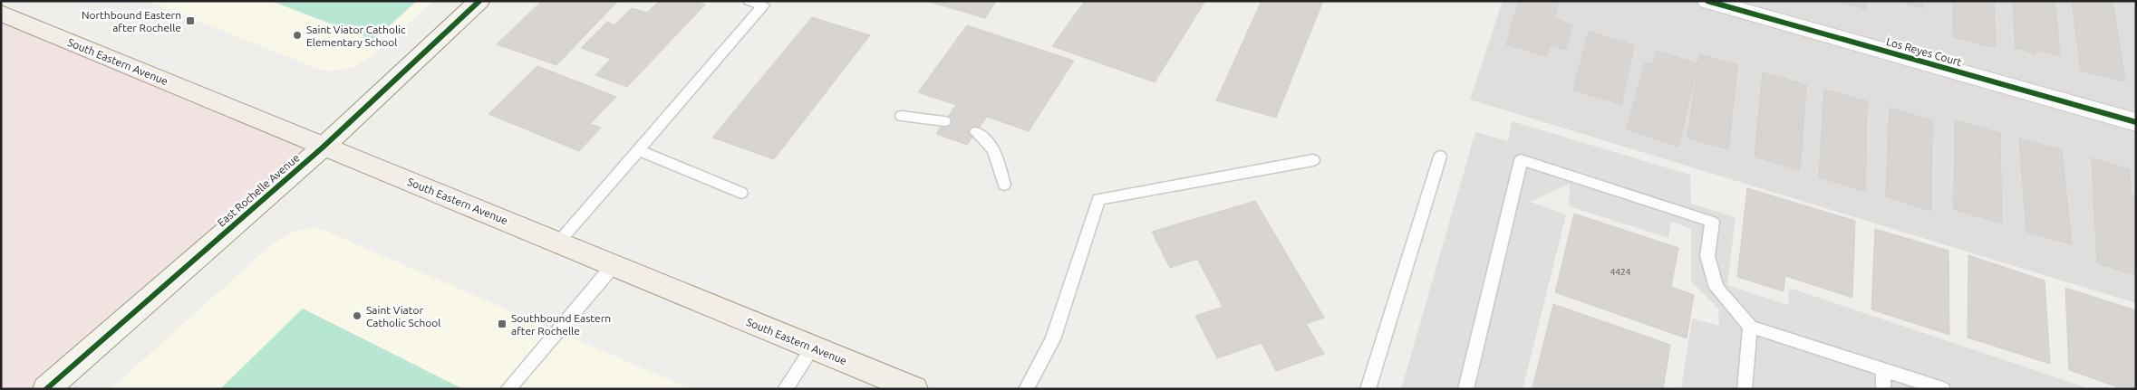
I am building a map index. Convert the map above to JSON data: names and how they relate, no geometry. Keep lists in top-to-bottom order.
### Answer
{
  "streets": {
    "main road": ["South Eastern Avenue"],
    "street": ["Los Reyes Court", "East Rochelle Avenue"]
  },
  "crossings": [
    ["South Eastern Avenue", "East Rochelle Avenue"]
  ],
  "places": {
    "transit": ["Northbound Eastern after Rochelle", "Southbound Eastern after Rochelle"],
    "other": ["Saint Viator Catholic Elementary School", "Saint Viator Catholic School"]
  },
  "house_numbers": ["4424"]
}
